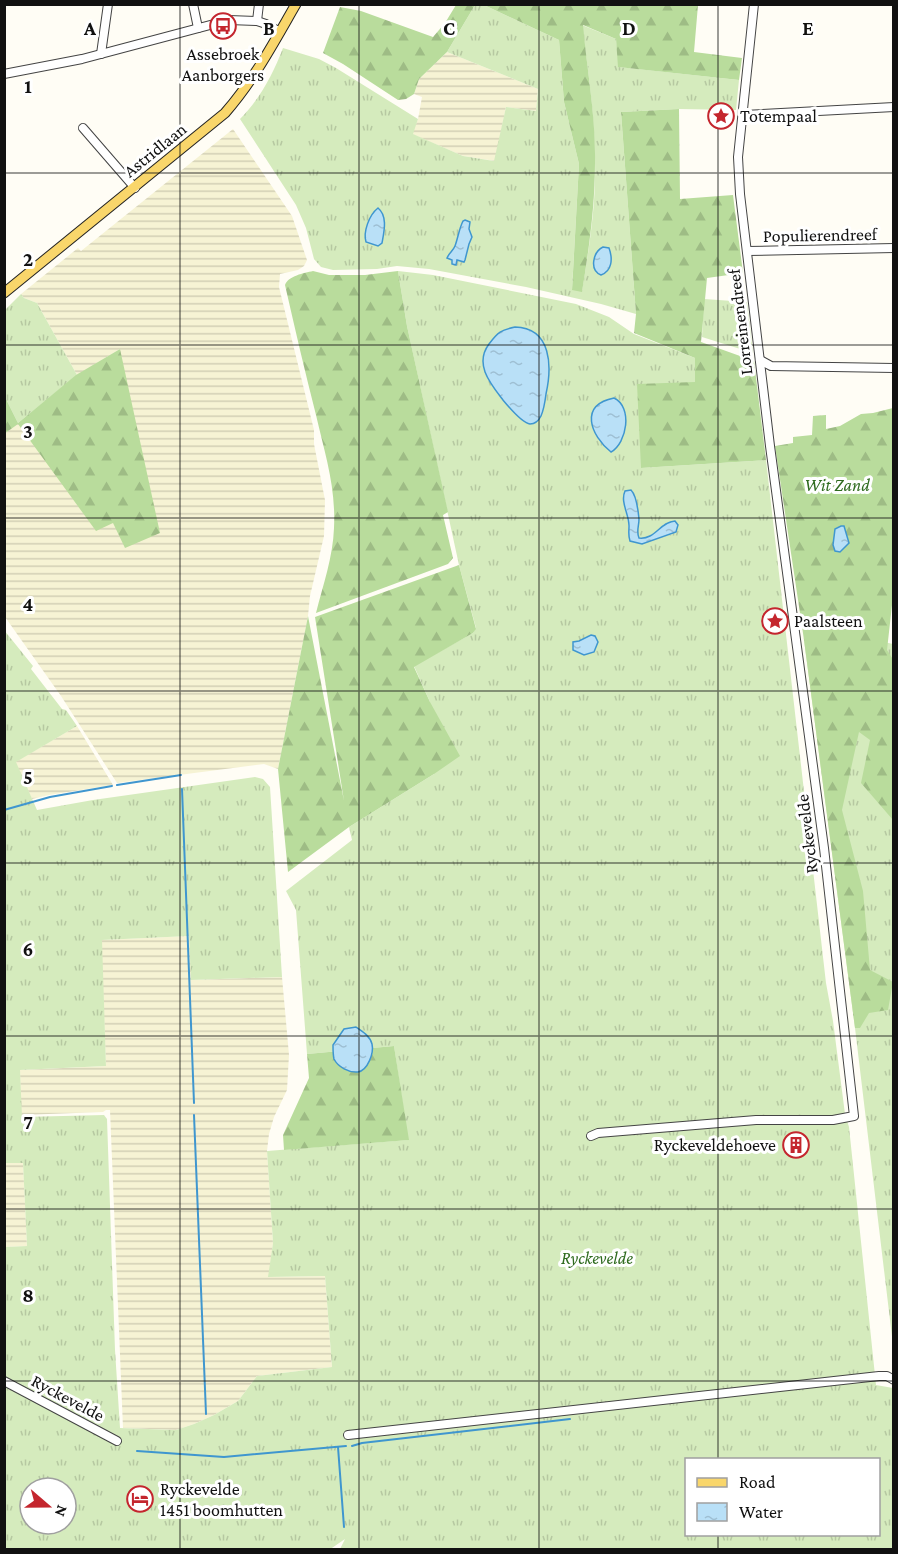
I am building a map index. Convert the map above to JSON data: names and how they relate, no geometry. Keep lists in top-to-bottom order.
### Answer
{
  "streets": {
    "main road": ["Astridlaan"],
    "street": ["Populierendreef", "Lorreinendreef", "Ryckevelde"]
  },
  "crossings": [
    ["Populierendreef", "Lorreinendreef"],
    ["Lorreinendreef", "Ryckevelde"]
  ],
  "parks": ["Wit Zand", "Ryckevelde"],
  "places": {
    "bus stop": ["Assebroek Aanborgers"],
    "place": ["Totempaal", "Paalsteen"],
    "building": ["Ryckeveldehoeve"],
    "hotel": ["Ryckevelde 1451 boomhutten"]
  },
  "legend": ["Road", "Water"],
  "north": "right",
  "grid": {
    "columns": [
      "A",
      "B",
      "C",
      "D",
      "E"
    ],
    "rows": [
      "1",
      "2",
      "3",
      "4",
      "5",
      "6",
      "7",
      "8"
    ]
  }
}
